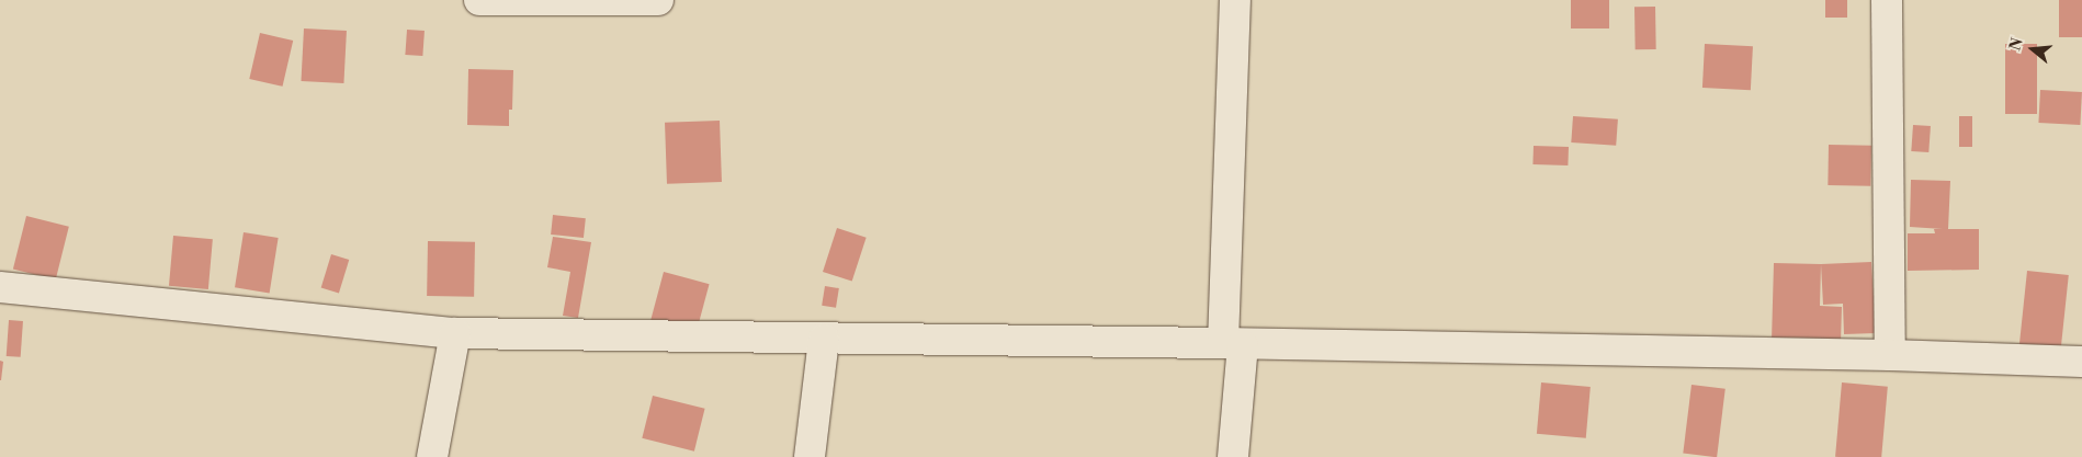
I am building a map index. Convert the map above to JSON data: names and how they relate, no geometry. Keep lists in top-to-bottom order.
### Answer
{
  "north": "left"
}
